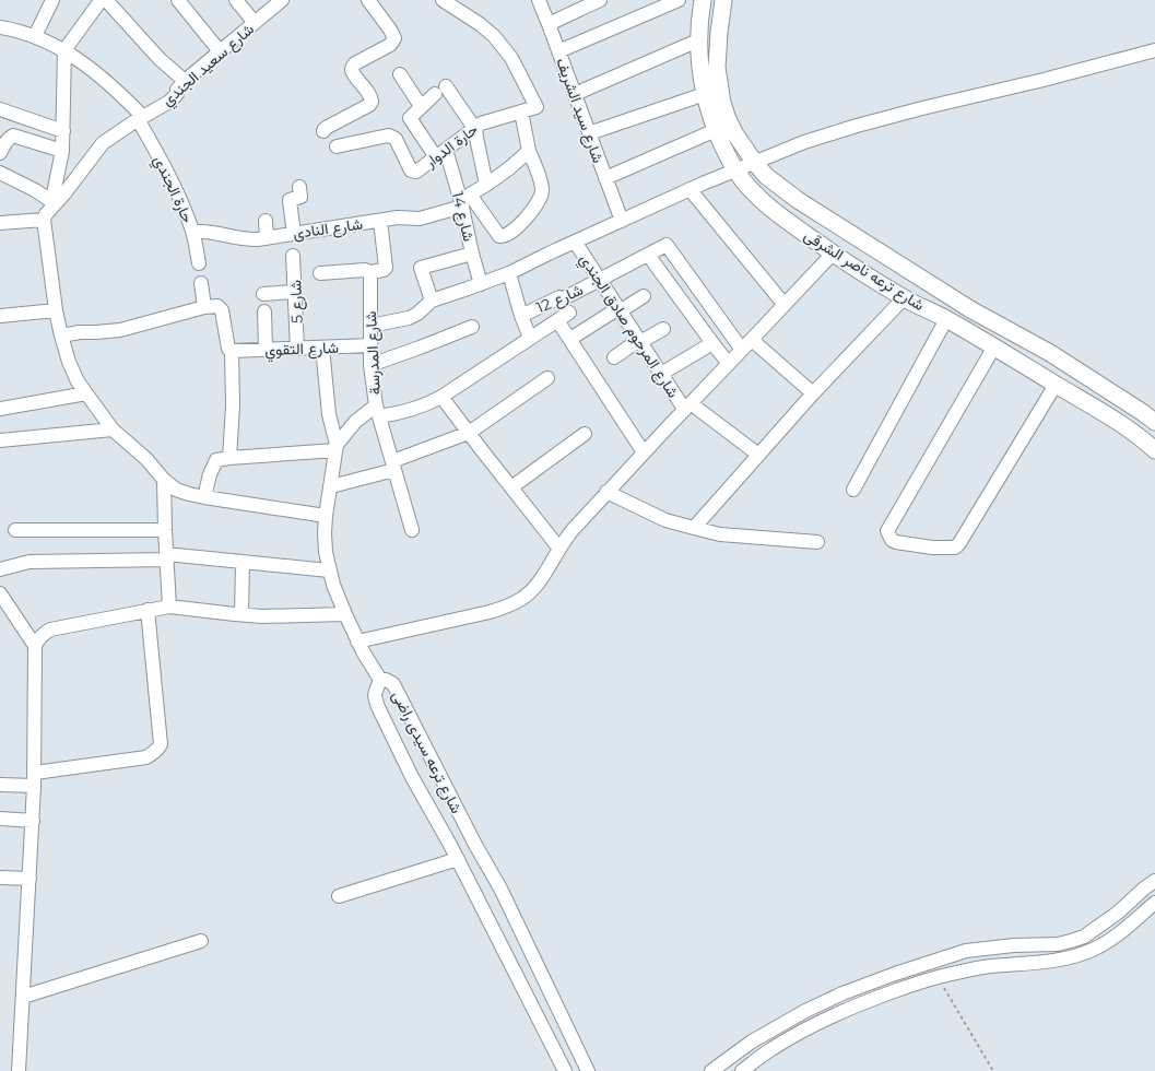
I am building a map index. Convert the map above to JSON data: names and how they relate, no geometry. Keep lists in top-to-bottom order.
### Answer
{
  "streets": {
    "street": [
      "شارع سعيد الجندي",
      "شارع سيد الشريف",
      "حارة الدوار",
      "حارة الجندي",
      "شارع 14",
      "شارع النادى",
      "شارع ترعه ناصر الشرقى",
      "شارع 12",
      "شارع 5",
      "شارع المرحوم صادق الجندي",
      "شارع التقوي",
      "شارع المدرسة",
      "شارع ترعه سيدى راضى"
    ]
  },
  "crossings": [
    ["شارع سعيد الجندي", "حارة الجندي"],
    ["حارة الدوار", "شارع 14"],
    ["حارة الجندي", "شارع النادى"],
    ["شارع 14", "شارع النادى"],
    ["شارع 12", "شارع المرحوم صادق الجندي"],
    ["شارع 5", "شارع التقوي"],
    ["شارع التقوي", "شارع المدرسة"],
    ["شارع التقوي", "شارع ترعه سيدى راضى"]
  ]
}
